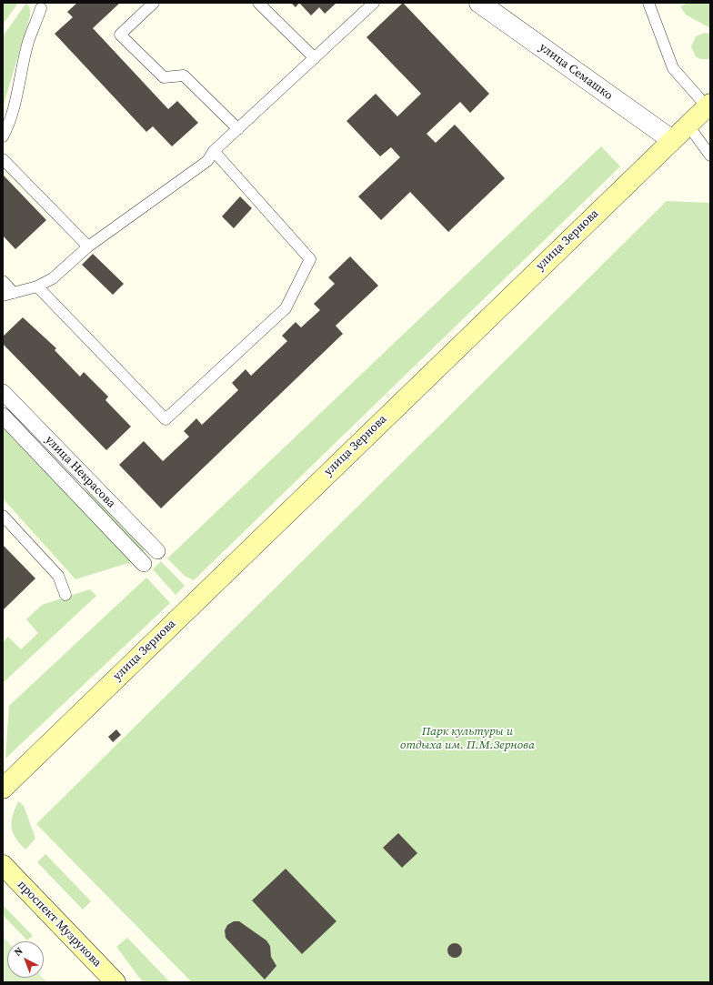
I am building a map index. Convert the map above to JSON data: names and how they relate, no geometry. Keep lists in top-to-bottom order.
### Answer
{
  "streets": {
    "main road": ["улица Зернова", "проспект Музрукова"],
    "street": ["улица Семашко", "улица Некрасова"]
  },
  "crossings": [
    ["улица Семашко", "улица Зернова"]
  ],
  "parks": ["Парк культуры и отдыха им. П.М.Зернова"],
  "north": "top left"
}
